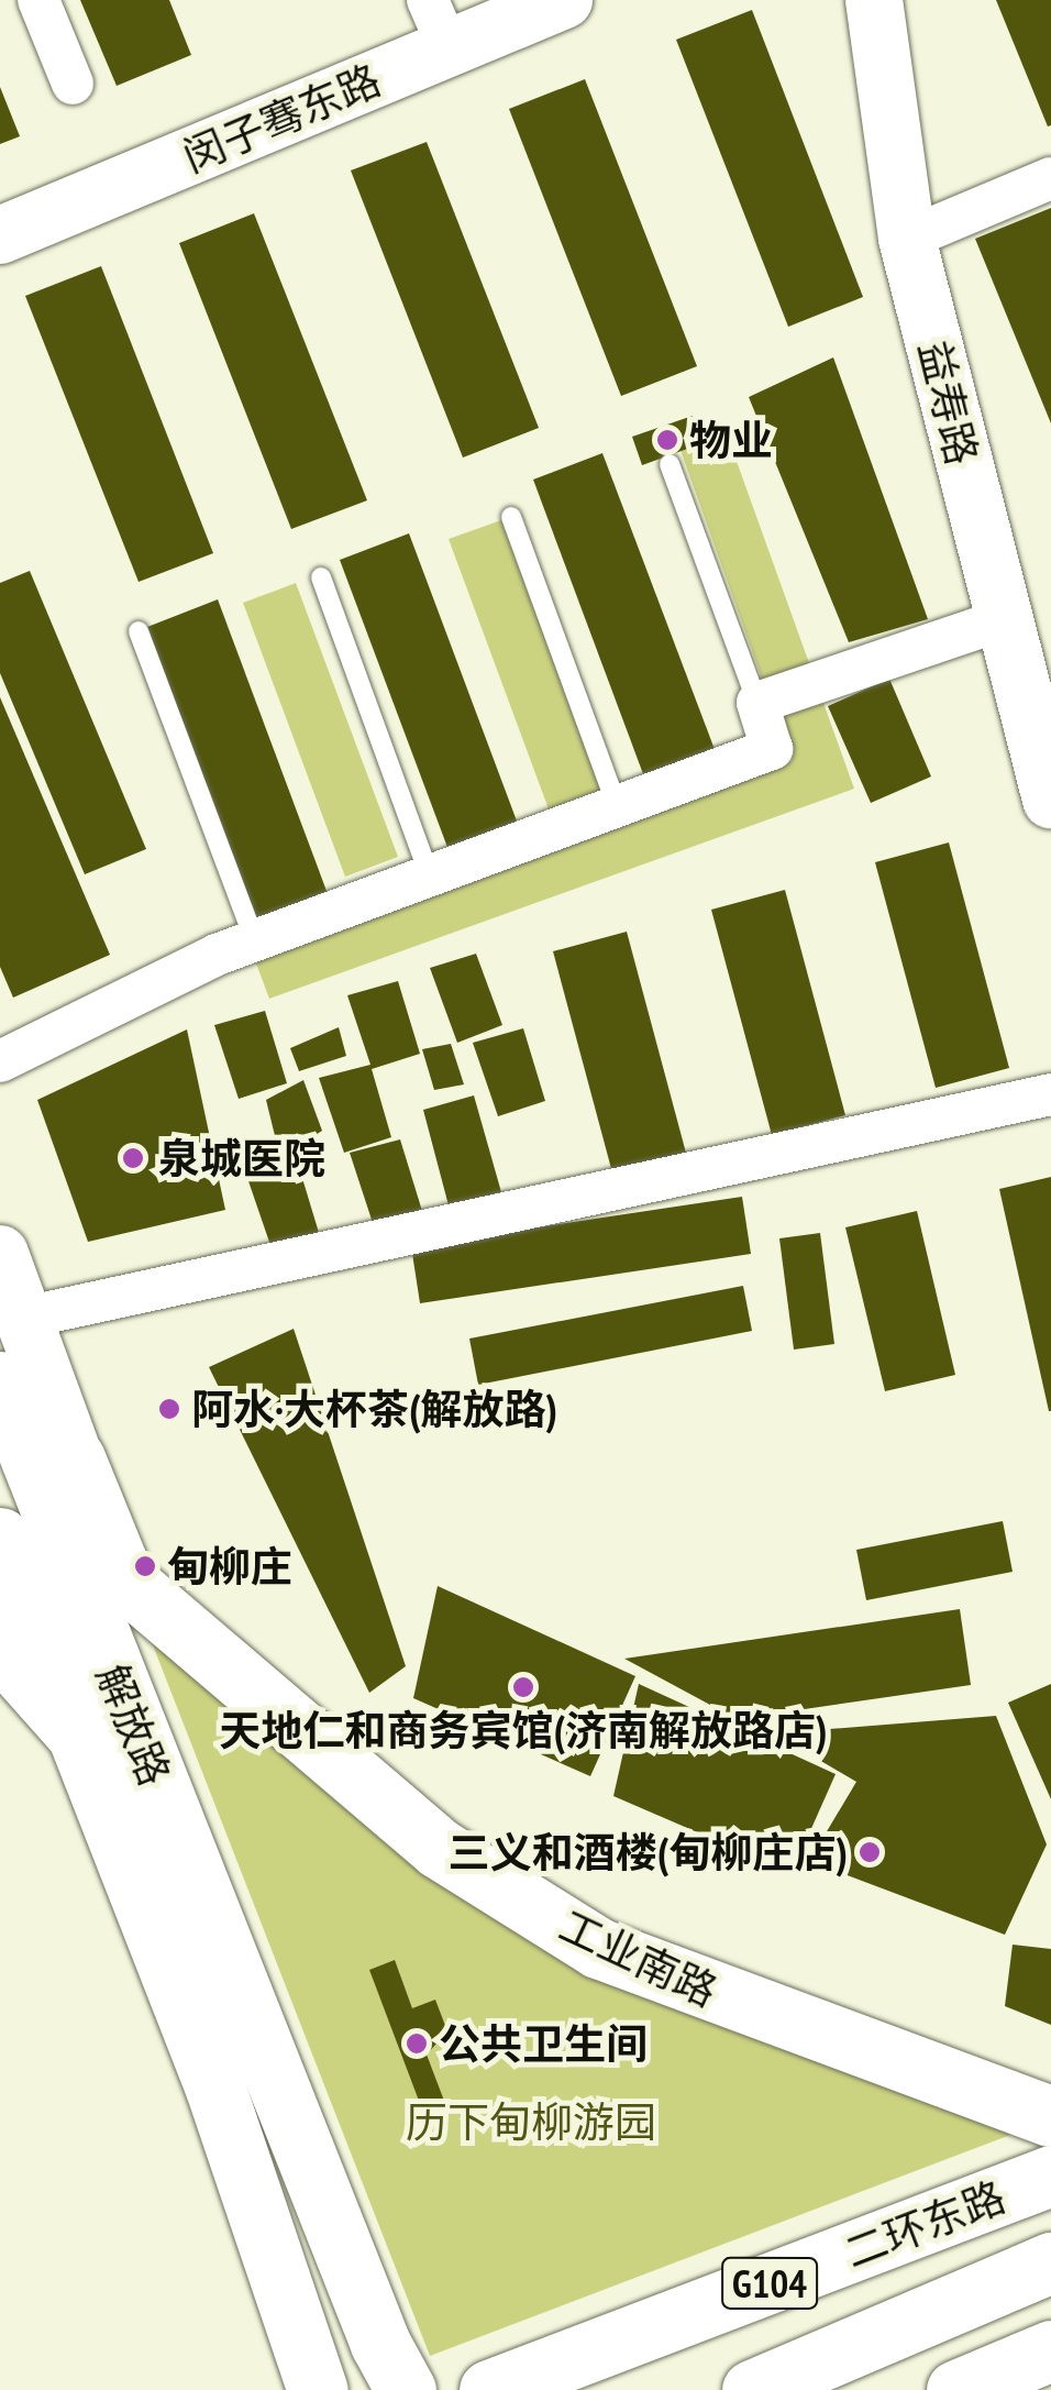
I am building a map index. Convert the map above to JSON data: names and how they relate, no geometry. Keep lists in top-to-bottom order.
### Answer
{
  "streets": {
    "main road": [
      "解放路",
      "工业南路",
      "二环东路",
      "G104"
    ],
    "street": ["闵子骞东路", "益寿路"]
  },
  "crossings": [
    ["解放路", "工业南路"]
  ],
  "parks": ["历下甸柳游园"],
  "places": [
    "物业",
    "泉城医院",
    "阿水·大杯茶(解放路)",
    "甸柳庄",
    "天地仁和商务宾馆(济南解放路店)",
    "三义和酒楼(甸柳庄店)",
    "公共卫生间"
  ]
}
